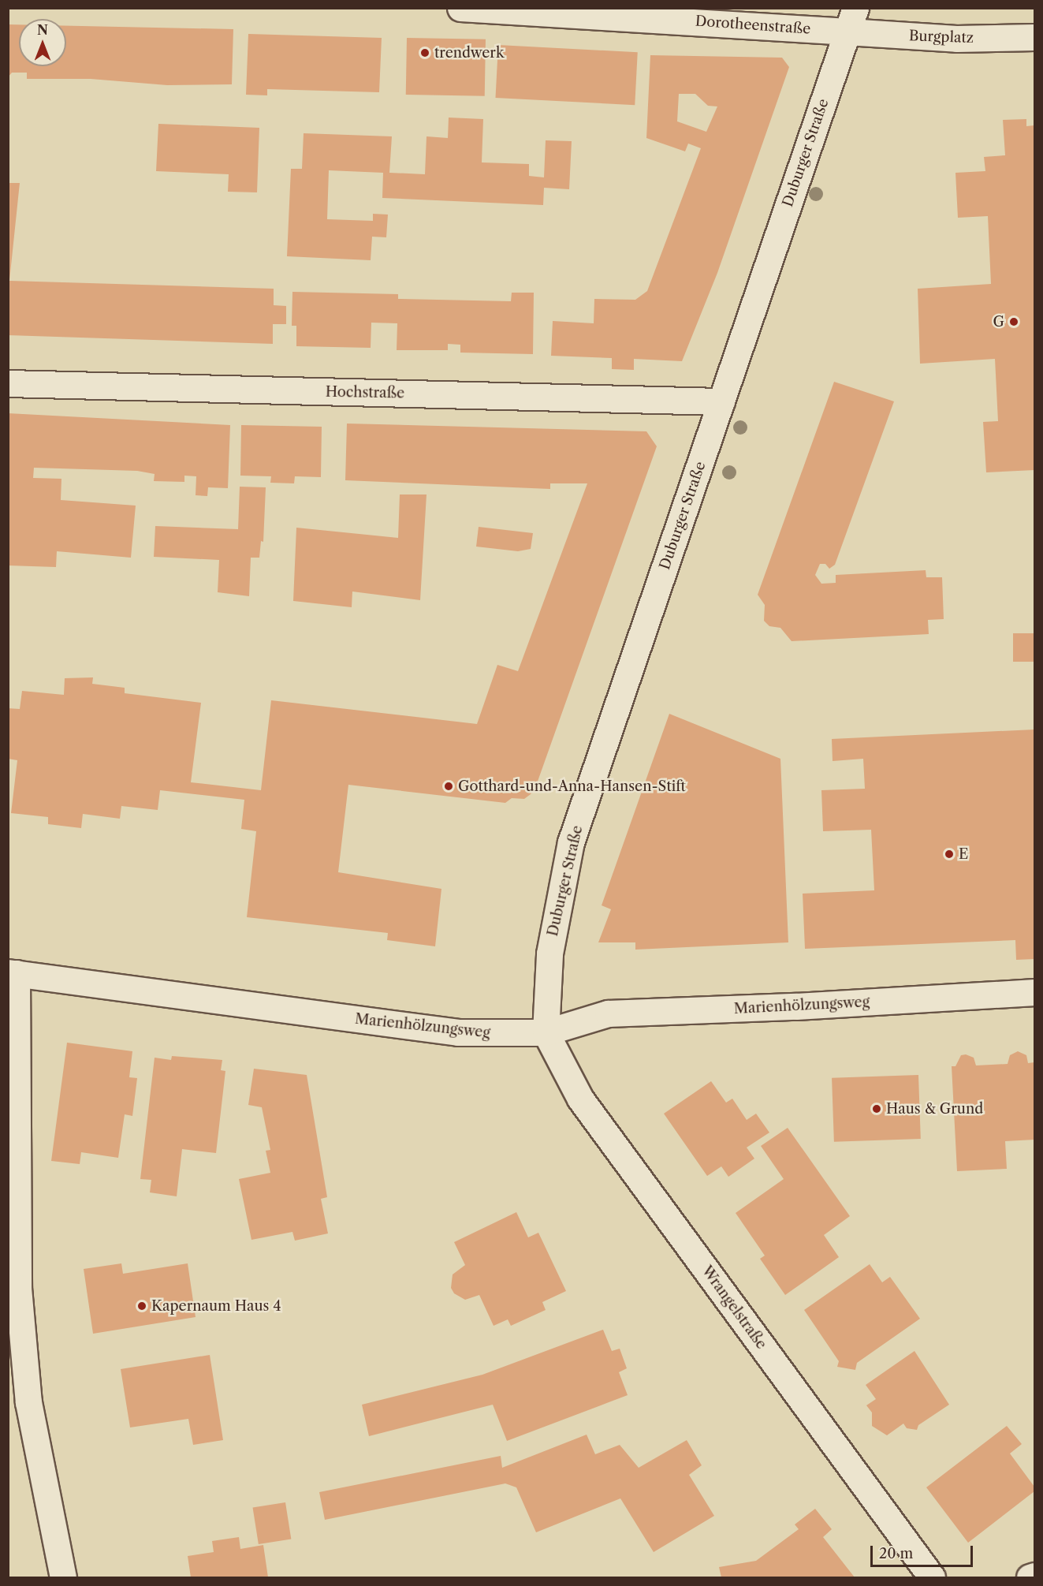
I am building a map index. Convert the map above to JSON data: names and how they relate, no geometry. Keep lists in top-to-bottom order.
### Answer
{
  "streets": {
    "street": [
      "Dorotheenstraße",
      "Burgplatz",
      "Duburger Straße",
      "Hochstraße",
      "Marienhölzungsweg",
      "Wrangelstraße"
    ]
  },
  "crossings": [
    ["Dorotheenstraße", "Burgplatz"],
    ["Dorotheenstraße", "Duburger Straße"],
    ["Burgplatz", "Duburger Straße"],
    ["Duburger Straße", "Hochstraße"],
    ["Duburger Straße", "Marienhölzungsweg"],
    ["Duburger Straße", "Wrangelstraße"],
    ["Marienhölzungsweg", "Wrangelstraße"]
  ],
  "places": [
    "trendwerk",
    "G",
    "Gotthard-und-Anna-Hansen-Stift",
    "E",
    "Haus & Grund",
    "Kapernaum Haus 4"
  ],
  "scale_bar": "20 m",
  "north": "top"
}
